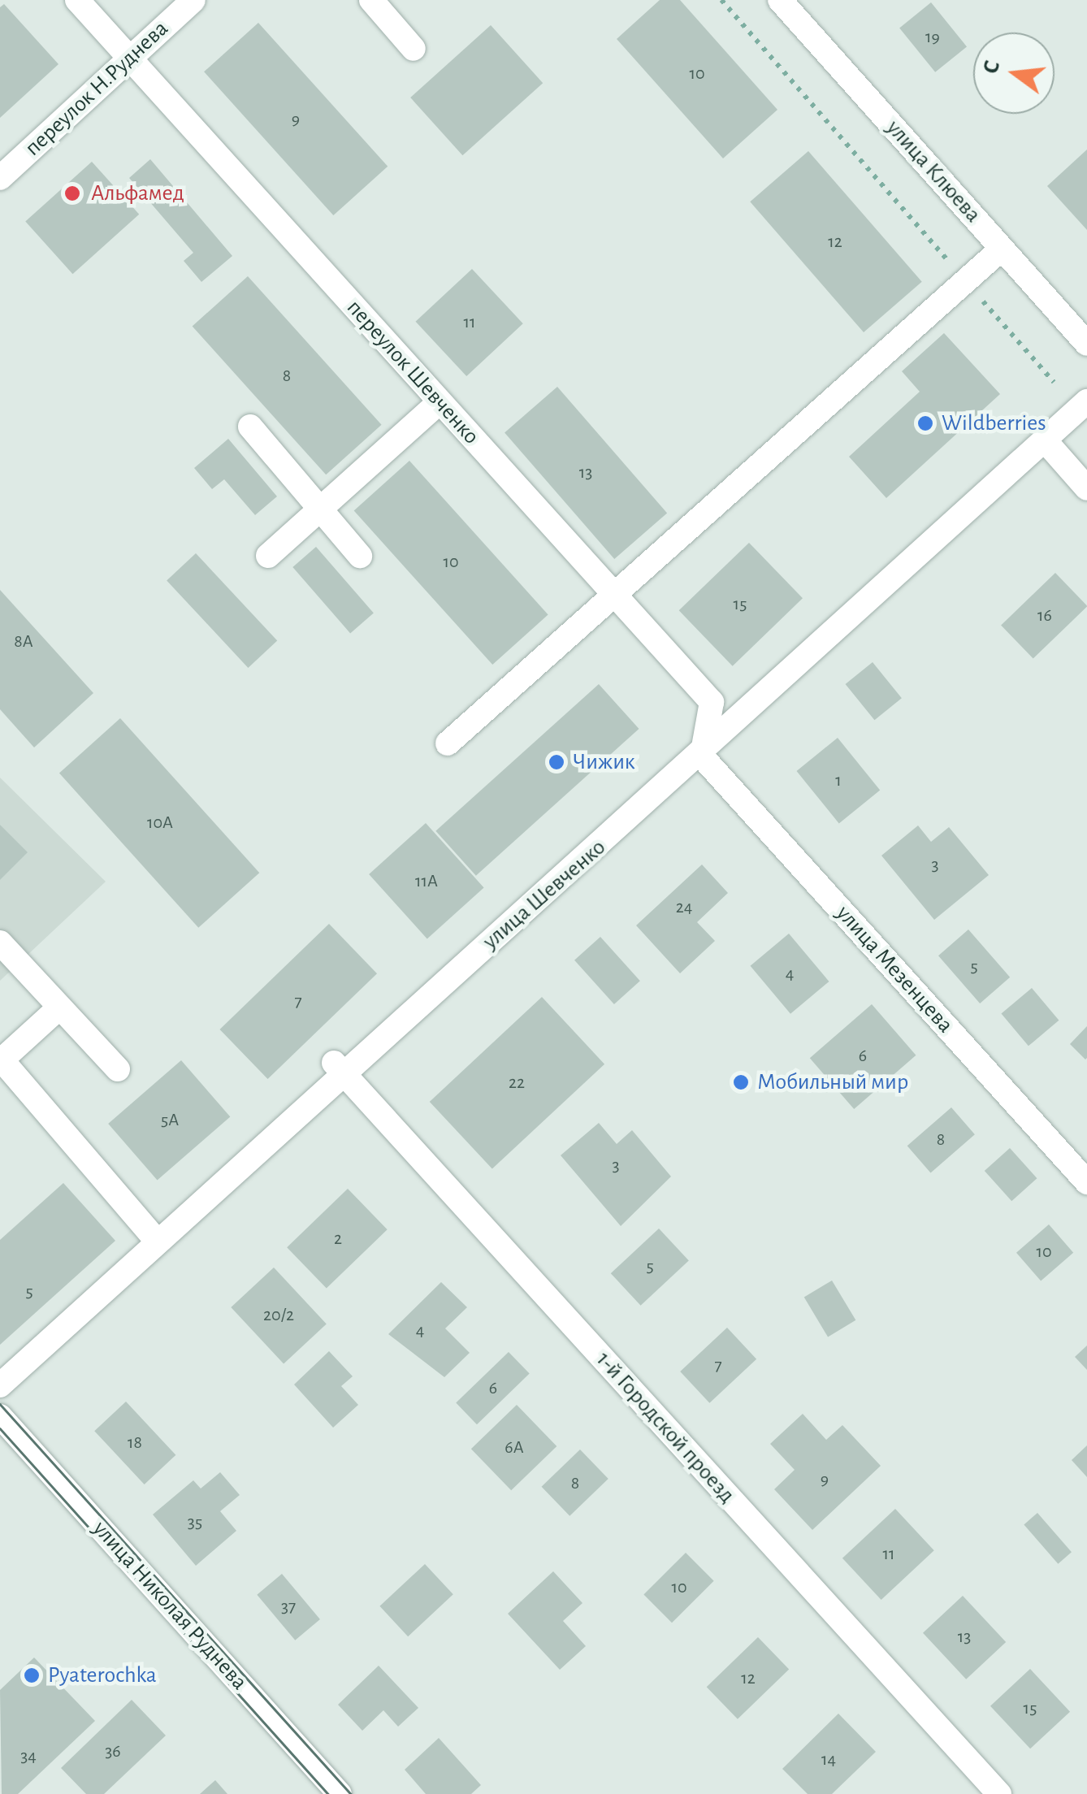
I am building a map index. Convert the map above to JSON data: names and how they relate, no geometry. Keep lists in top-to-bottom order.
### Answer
{
  "streets": {
    "street": [
      "переулок Н.Руднева",
      "улица Клюева",
      "переулок Шевченко",
      "улица Шевченко",
      "улица Мезенцева",
      "1-й Городской проезд",
      "улица Николая Руднева"
    ]
  },
  "crossings": [
    ["переулок Н.Руднева", "переулок Шевченко"],
    ["переулок Шевченко", "улица Шевченко"],
    ["переулок Шевченко", "улица Мезенцева"],
    ["улица Шевченко", "улица Мезенцева"],
    ["улица Шевченко", "1-й Городской проезд"]
  ],
  "places": [
    "Альфамед",
    "Wildberries",
    "Чижик",
    "Мобильный мир",
    "Pyaterochka"
  ],
  "house_numbers": [
    "19",
    "10",
    "9",
    "12",
    "11",
    "8",
    "13",
    "10",
    "15",
    "16",
    "8А",
    "1",
    "10А",
    "3",
    "11А",
    "24",
    "5",
    "4",
    "7",
    "6",
    "22",
    "5А",
    "8",
    "3",
    "2",
    "10",
    "5",
    "5",
    "20/2",
    "4",
    "7",
    "6",
    "18",
    "6А",
    "9",
    "8",
    "35",
    "11",
    "10",
    "37",
    "13",
    "12",
    "15",
    "36",
    "34",
    "14"
  ],
  "north": "left"
}
